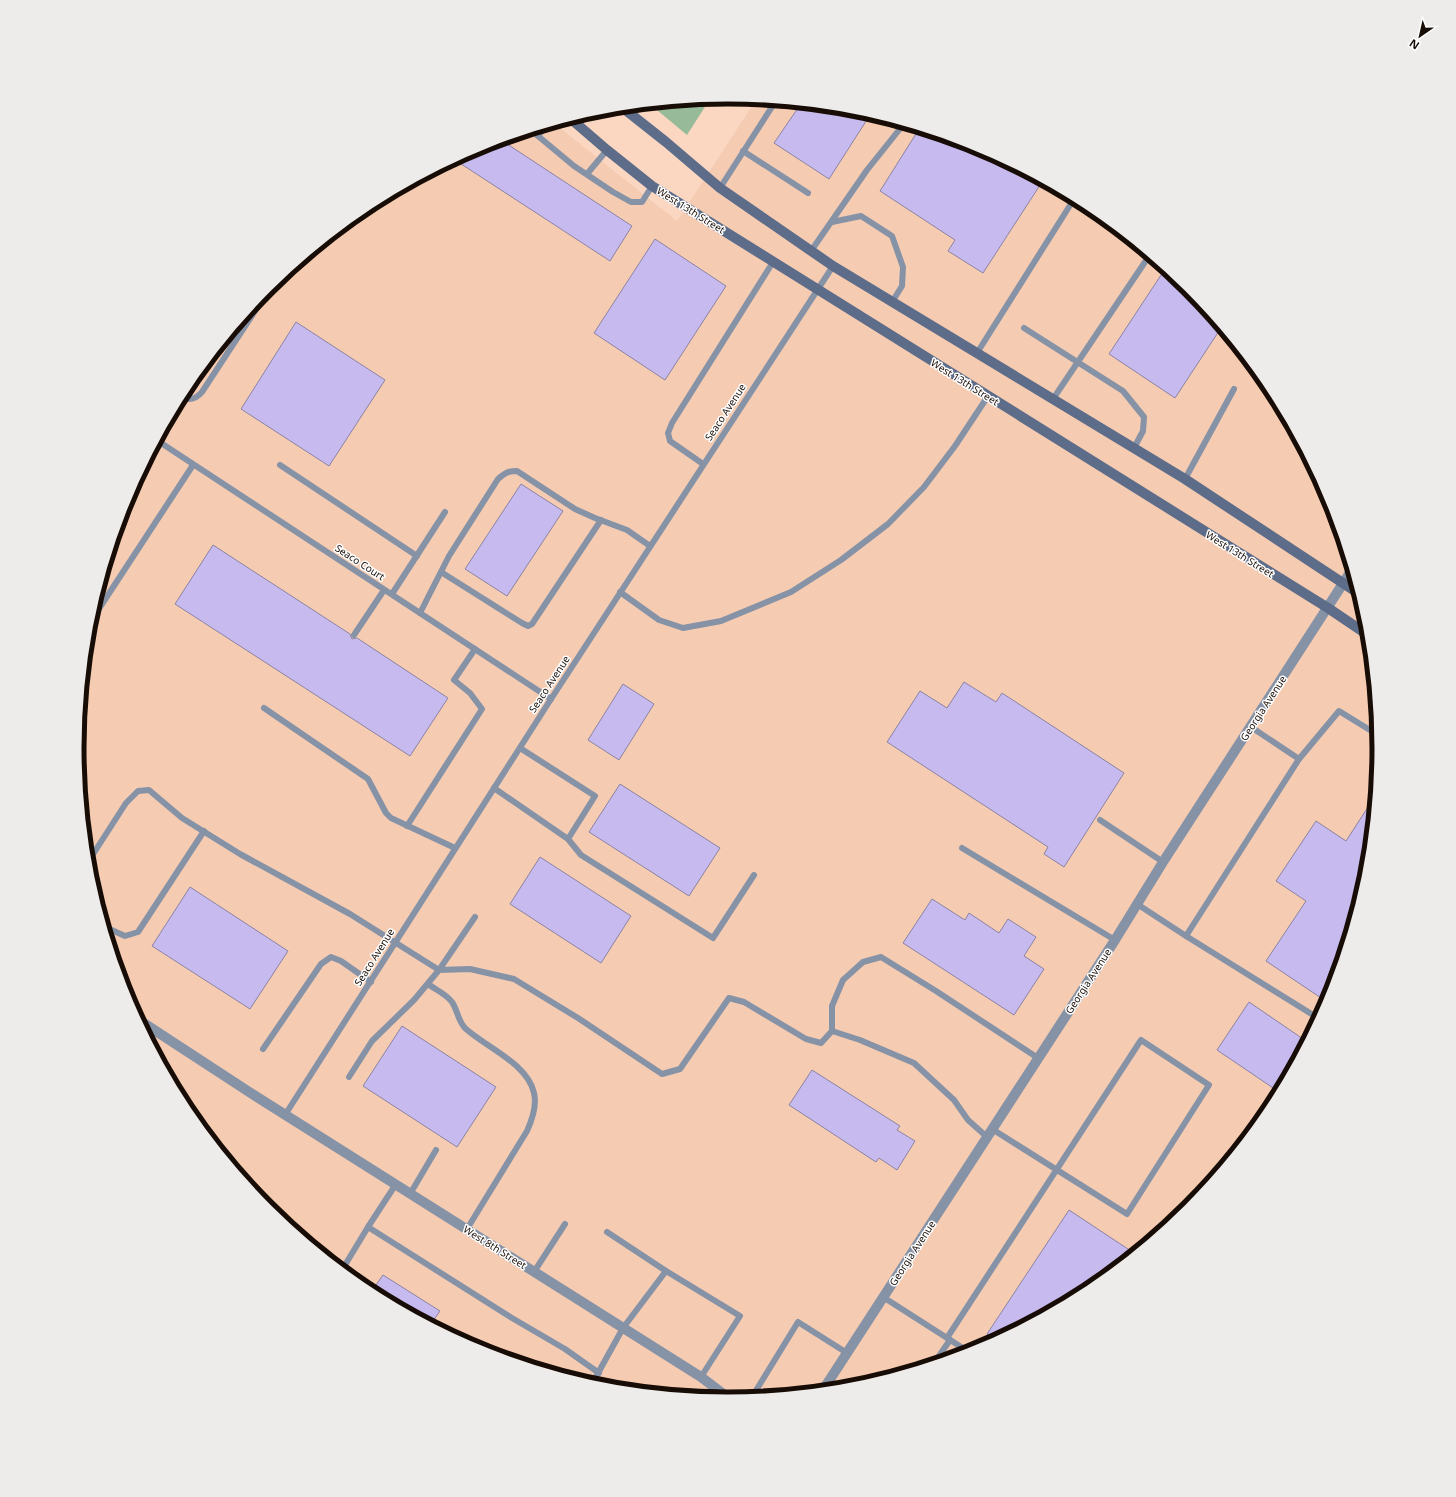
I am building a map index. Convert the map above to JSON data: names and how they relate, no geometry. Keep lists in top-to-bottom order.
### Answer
{
  "streets": {
    "main road": ["West 13th Street"],
    "street": ["Georgia Avenue", "West 8th Street"],
    "lane": ["Seaco Avenue", "Seaco Court"]
  },
  "crossings": [
    ["West 13th Street", "Seaco Avenue"],
    ["West 13th Street", "Georgia Avenue"],
    ["Seaco Avenue", "Seaco Court"],
    ["Seaco Avenue", "West 8th Street"]
  ],
  "north": "bottom left"
}
